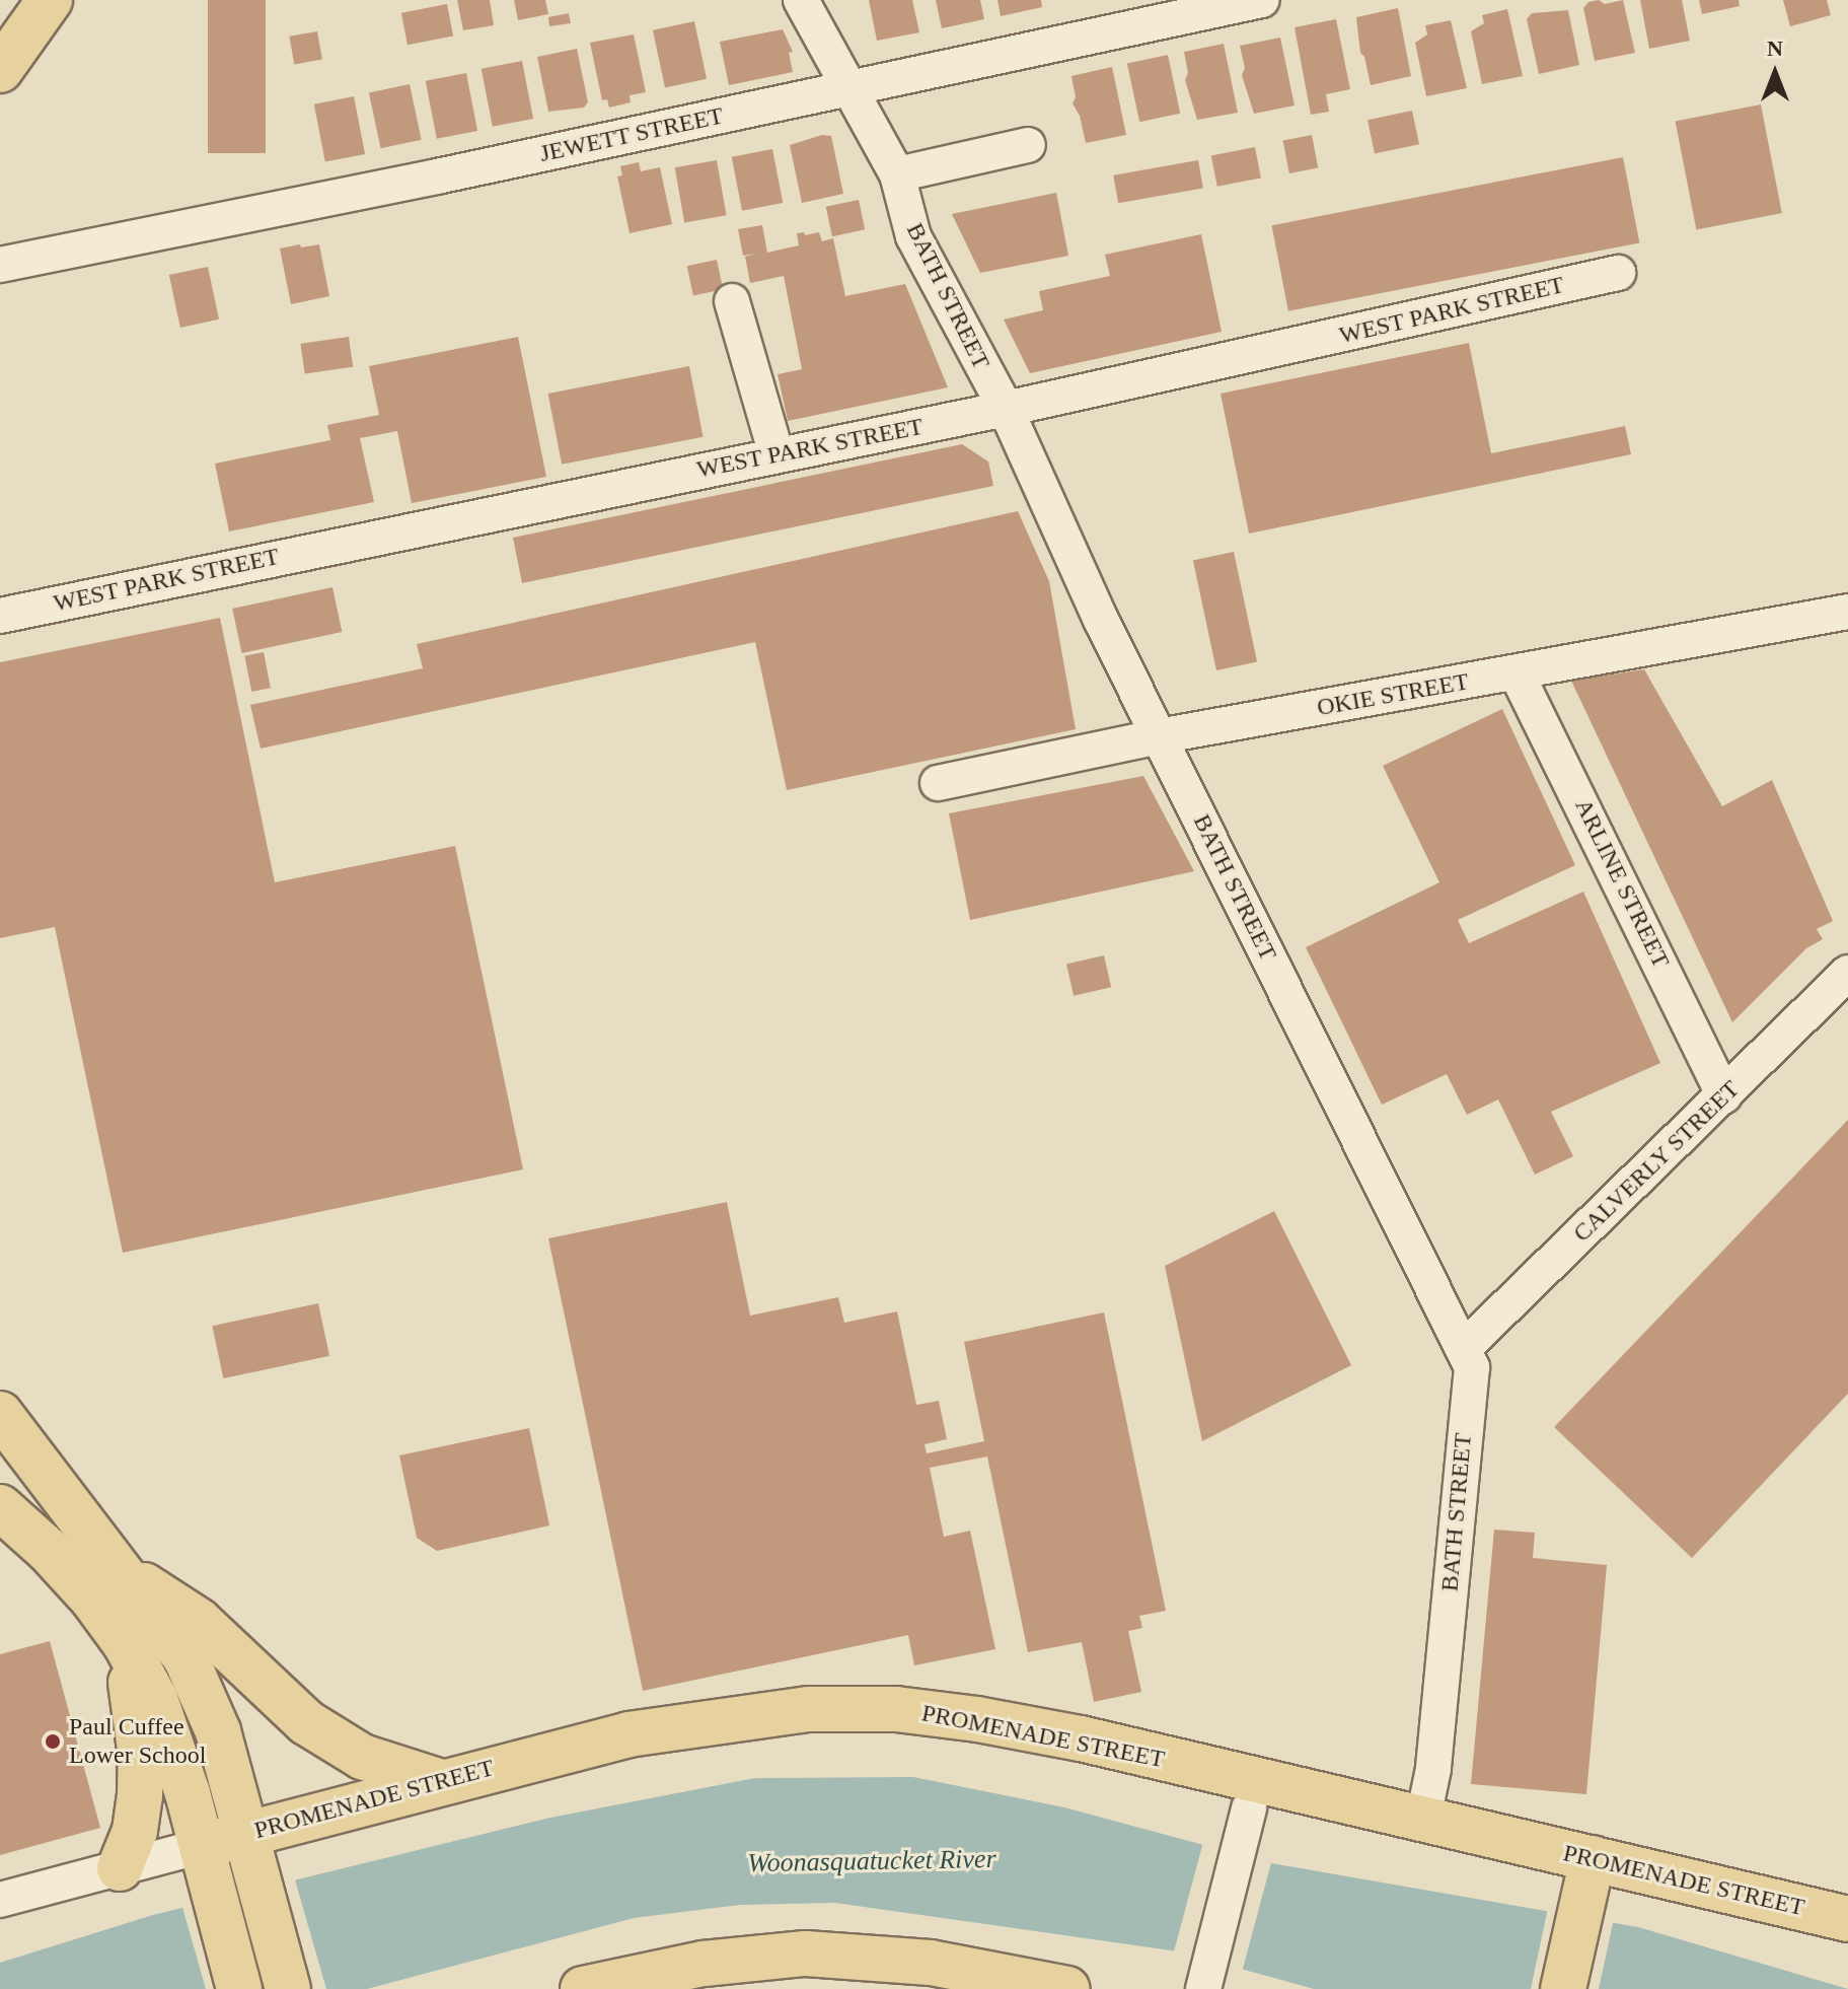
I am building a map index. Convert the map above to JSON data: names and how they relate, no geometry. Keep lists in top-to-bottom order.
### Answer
{
  "streets": {
    "main road": ["PROMENADE STREET"],
    "street": [
      "JEWETT STREET",
      "BATH STREET",
      "WEST PARK STREET",
      "OKIE STREET",
      "ARLINE STREET",
      "CALVERLY STREET"
    ]
  },
  "crossings": [
    ["JEWETT STREET", "BATH STREET"],
    ["BATH STREET", "WEST PARK STREET"],
    ["BATH STREET", "OKIE STREET"],
    ["BATH STREET", "CALVERLY STREET"],
    ["BATH STREET", "PROMENADE STREET"],
    ["OKIE STREET", "ARLINE STREET"],
    ["ARLINE STREET", "CALVERLY STREET"]
  ],
  "water": ["Woonasquatucket River"],
  "places": ["Paul Cuffee Lower School"],
  "north": "top"
}
